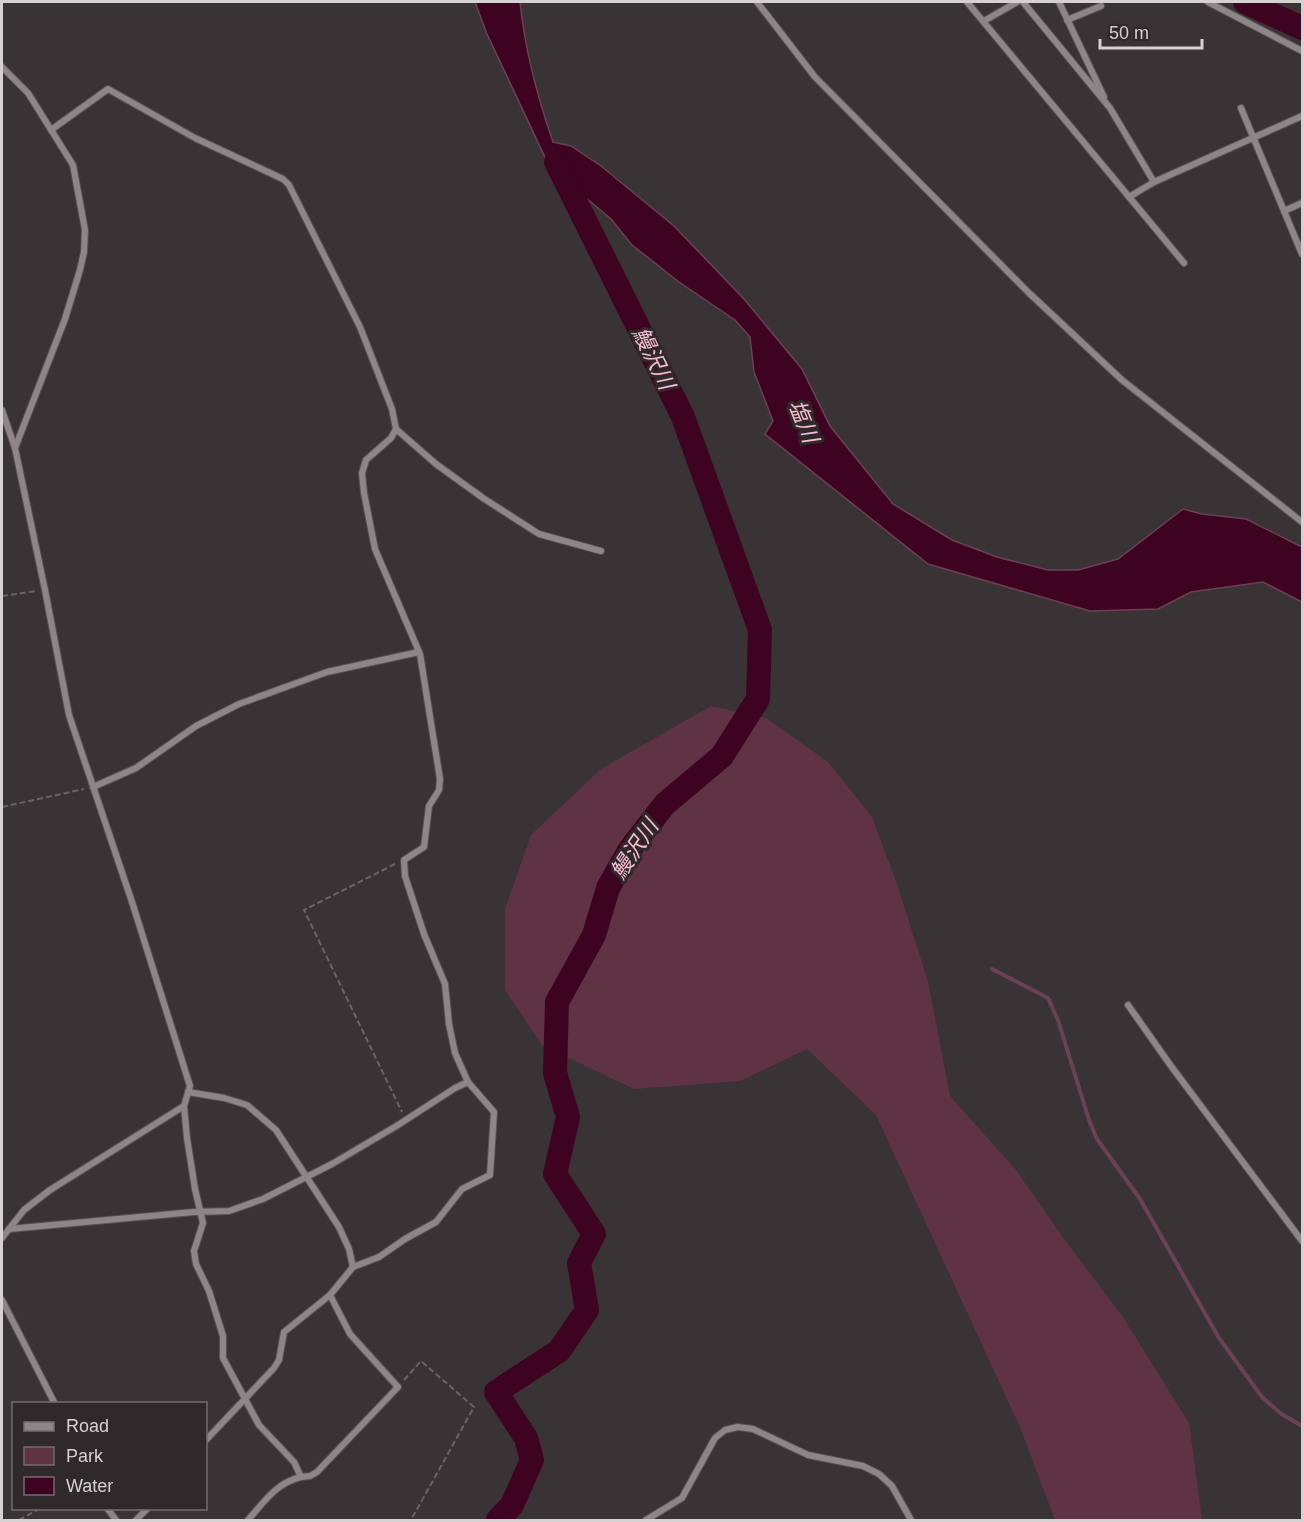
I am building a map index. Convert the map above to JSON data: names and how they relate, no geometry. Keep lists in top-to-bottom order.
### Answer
{
  "water": ["鰻沢川", "塩川"],
  "legend": ["Road", "Park", "Water"],
  "scale_bar": "50 m"
}
